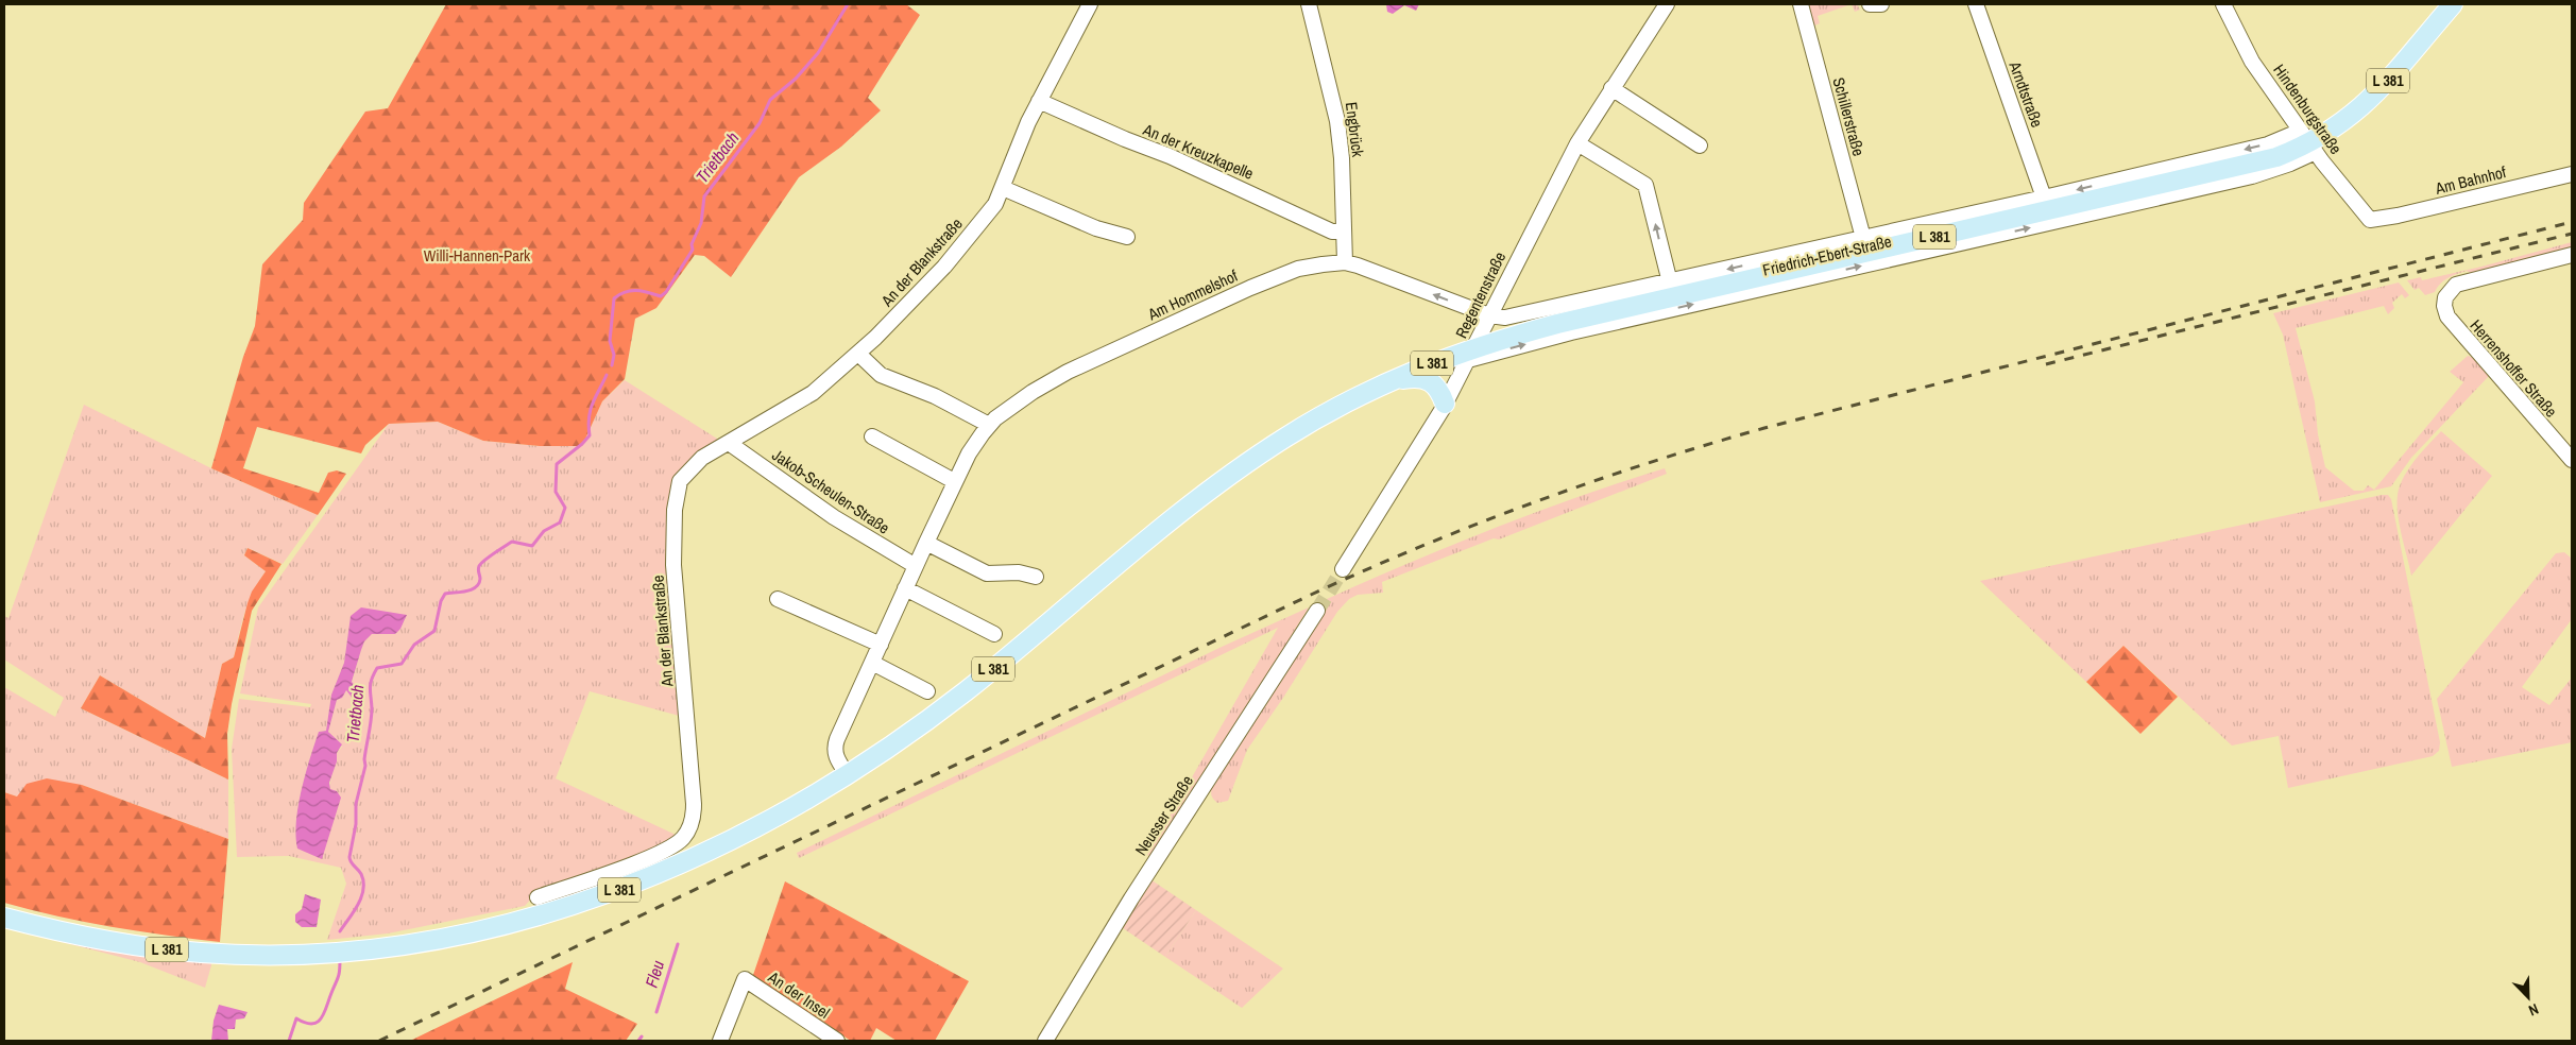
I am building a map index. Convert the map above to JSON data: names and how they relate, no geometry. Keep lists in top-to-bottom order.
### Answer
{
  "streets": {
    "main road": ["L 381"],
    "street": [
      "Arndtstraße",
      "Hindenburgstraße",
      "Schillerstraße",
      "Engbrück",
      "An der Kreuzkapelle",
      "Am Bahnhof",
      "Friedrich-Ebert-Straße",
      "An der Blankstraße",
      "Am Hommelshof",
      "Regentenstraße",
      "Herrenshoffer Straße",
      "Jakob-Scheulen-Straße",
      "Neusser Straße",
      "An der Insel"
    ]
  },
  "crossings": [
    ["L 381", "Hindenburgstraße"],
    ["L 381", "Friedrich-Ebert-Straße"],
    ["L 381", "Am Hommelshof"],
    ["L 381", "Regentenstraße"],
    ["Arndtstraße", "Friedrich-Ebert-Straße"],
    ["Hindenburgstraße", "Am Bahnhof"],
    ["Hindenburgstraße", "Friedrich-Ebert-Straße"],
    ["Schillerstraße", "Friedrich-Ebert-Straße"],
    ["Engbrück", "An der Kreuzkapelle"],
    ["Engbrück", "Am Hommelshof"],
    ["An der Kreuzkapelle", "An der Blankstraße"],
    ["Friedrich-Ebert-Straße", "Am Hommelshof"],
    ["Friedrich-Ebert-Straße", "Regentenstraße"],
    ["An der Blankstraße", "Jakob-Scheulen-Straße"],
    ["Am Hommelshof", "Regentenstraße"],
    ["Am Hommelshof", "Jakob-Scheulen-Straße"]
  ],
  "one_way": ["Friedrich-Ebert-Straße"],
  "water": ["Trietbach", "Fleu"],
  "parks": ["Willi-Hannen-Park"],
  "north": "bottom right"
}
